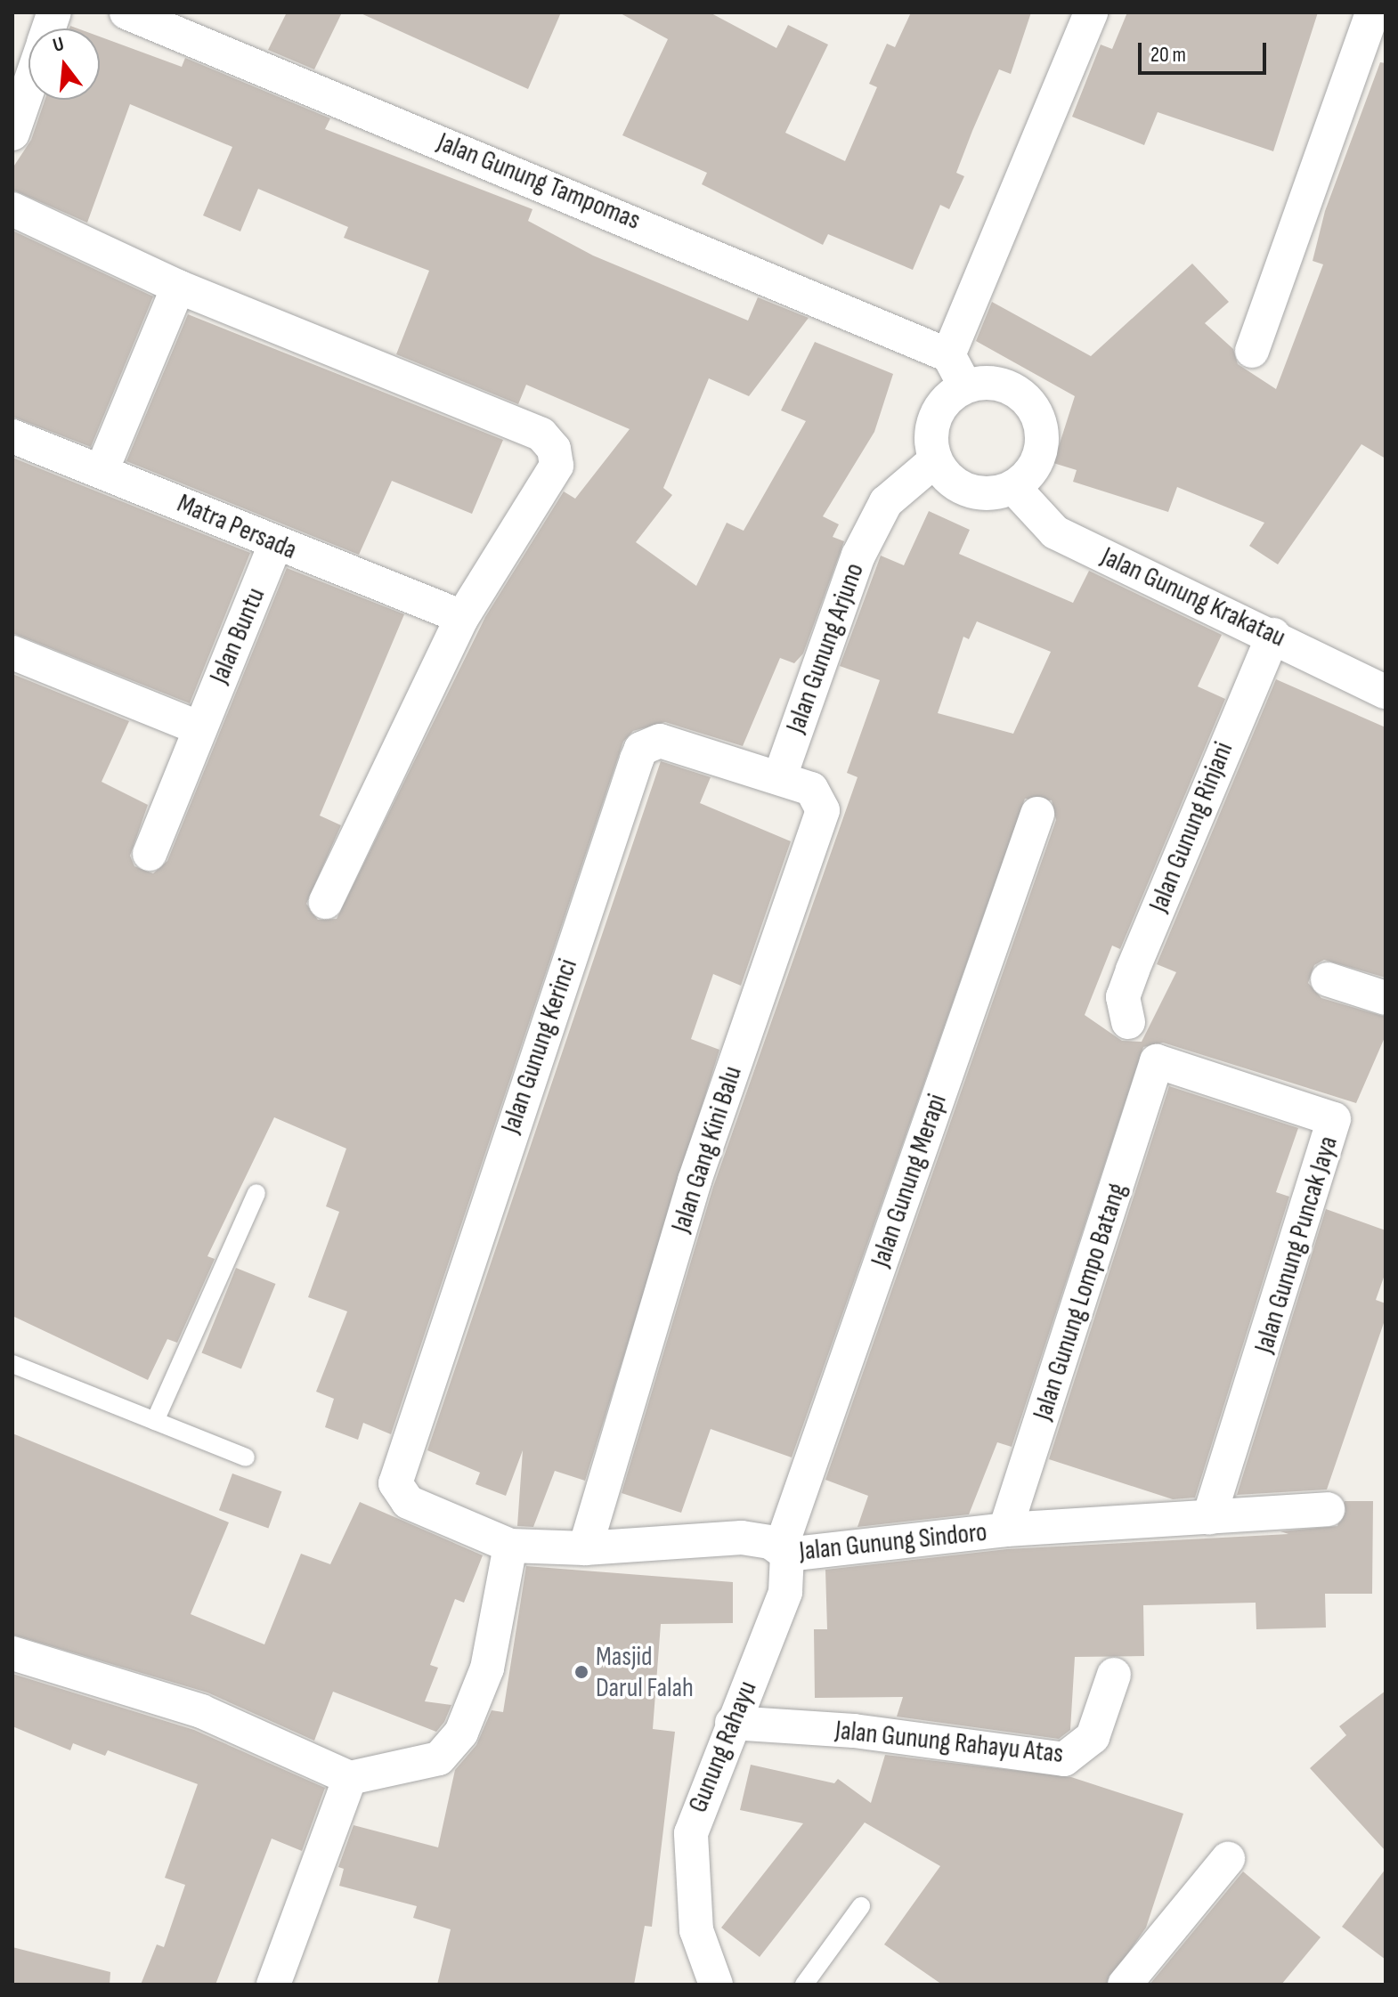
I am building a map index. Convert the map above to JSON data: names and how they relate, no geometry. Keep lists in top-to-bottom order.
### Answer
{
  "streets": {
    "street": [
      "Jalan Gunung Tampomas",
      "Matra Persada",
      "Jalan Gunung Krakatau",
      "Jalan Buntu",
      "Jalan Gunung Arjuno",
      "Jalan Gunung Rinjani",
      "Jalan Gunung Kerinci",
      "Jalan Gang Kini Balu",
      "Jalan Gunung Merapi",
      "Jalan Gunung Puncak Jaya",
      "Jalan Gunung Lompo Batang",
      "Jalan Gunung Sindoro",
      "Jalan Gunung Rahayu Atas",
      "Gunung Rahayu"
    ]
  },
  "crossings": [
    ["Matra Persada", "Jalan Buntu"],
    ["Jalan Gunung Krakatau", "Jalan Gunung Arjuno"],
    ["Jalan Gunung Krakatau", "Jalan Gunung Rinjani"],
    ["Jalan Gunung Arjuno", "Jalan Gunung Kerinci"],
    ["Jalan Gunung Arjuno", "Jalan Gang Kini Balu"],
    ["Jalan Gunung Kerinci", "Jalan Gang Kini Balu"],
    ["Jalan Gunung Kerinci", "Jalan Gunung Sindoro"],
    ["Jalan Gang Kini Balu", "Jalan Gunung Sindoro"],
    ["Jalan Gunung Merapi", "Jalan Gunung Sindoro"],
    ["Jalan Gunung Merapi", "Gunung Rahayu"],
    ["Jalan Gunung Puncak Jaya", "Jalan Gunung Lompo Batang"],
    ["Jalan Gunung Puncak Jaya", "Jalan Gunung Sindoro"],
    ["Jalan Gunung Lompo Batang", "Jalan Gunung Sindoro"],
    ["Jalan Gunung Sindoro", "Gunung Rahayu"],
    ["Jalan Gunung Rahayu Atas", "Gunung Rahayu"]
  ],
  "places": ["Masjid Darul Falah"],
  "scale_bar": "20 m",
  "north": "top"
}
